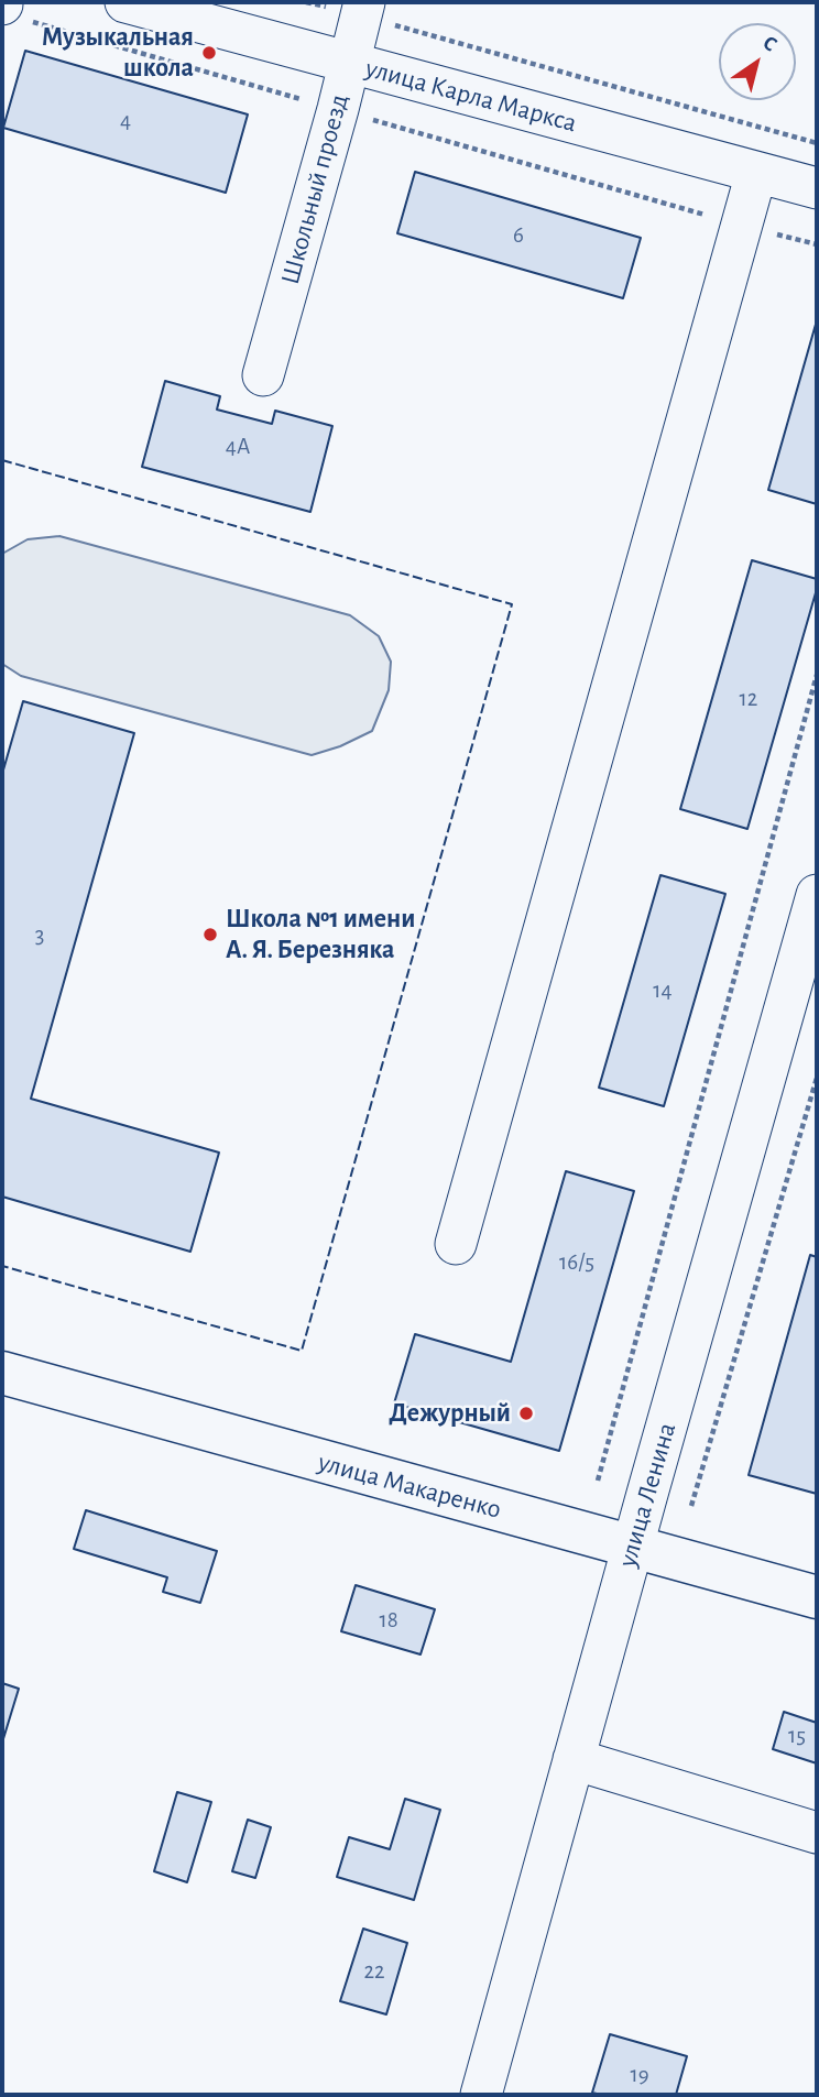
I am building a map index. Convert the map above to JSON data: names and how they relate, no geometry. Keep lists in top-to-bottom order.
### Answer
{
  "streets": {
    "main road": ["улица Макаренко"],
    "street": ["улица Карла Маркса", "Школьный проезд", "улица Ленина"]
  },
  "crossings": [
    ["улица Карла Маркса", "Школьный проезд"],
    ["улица Макаренко", "улица Ленина"]
  ],
  "places": ["Музыкальная школа", "Школа №1 имени А. Я. Березняка", "Дежурный"],
  "house_numbers": [
    "4",
    "6",
    "4А",
    "12",
    "3",
    "14",
    "16/5",
    "18",
    "15",
    "22",
    "19"
  ],
  "north": "top right"
}
